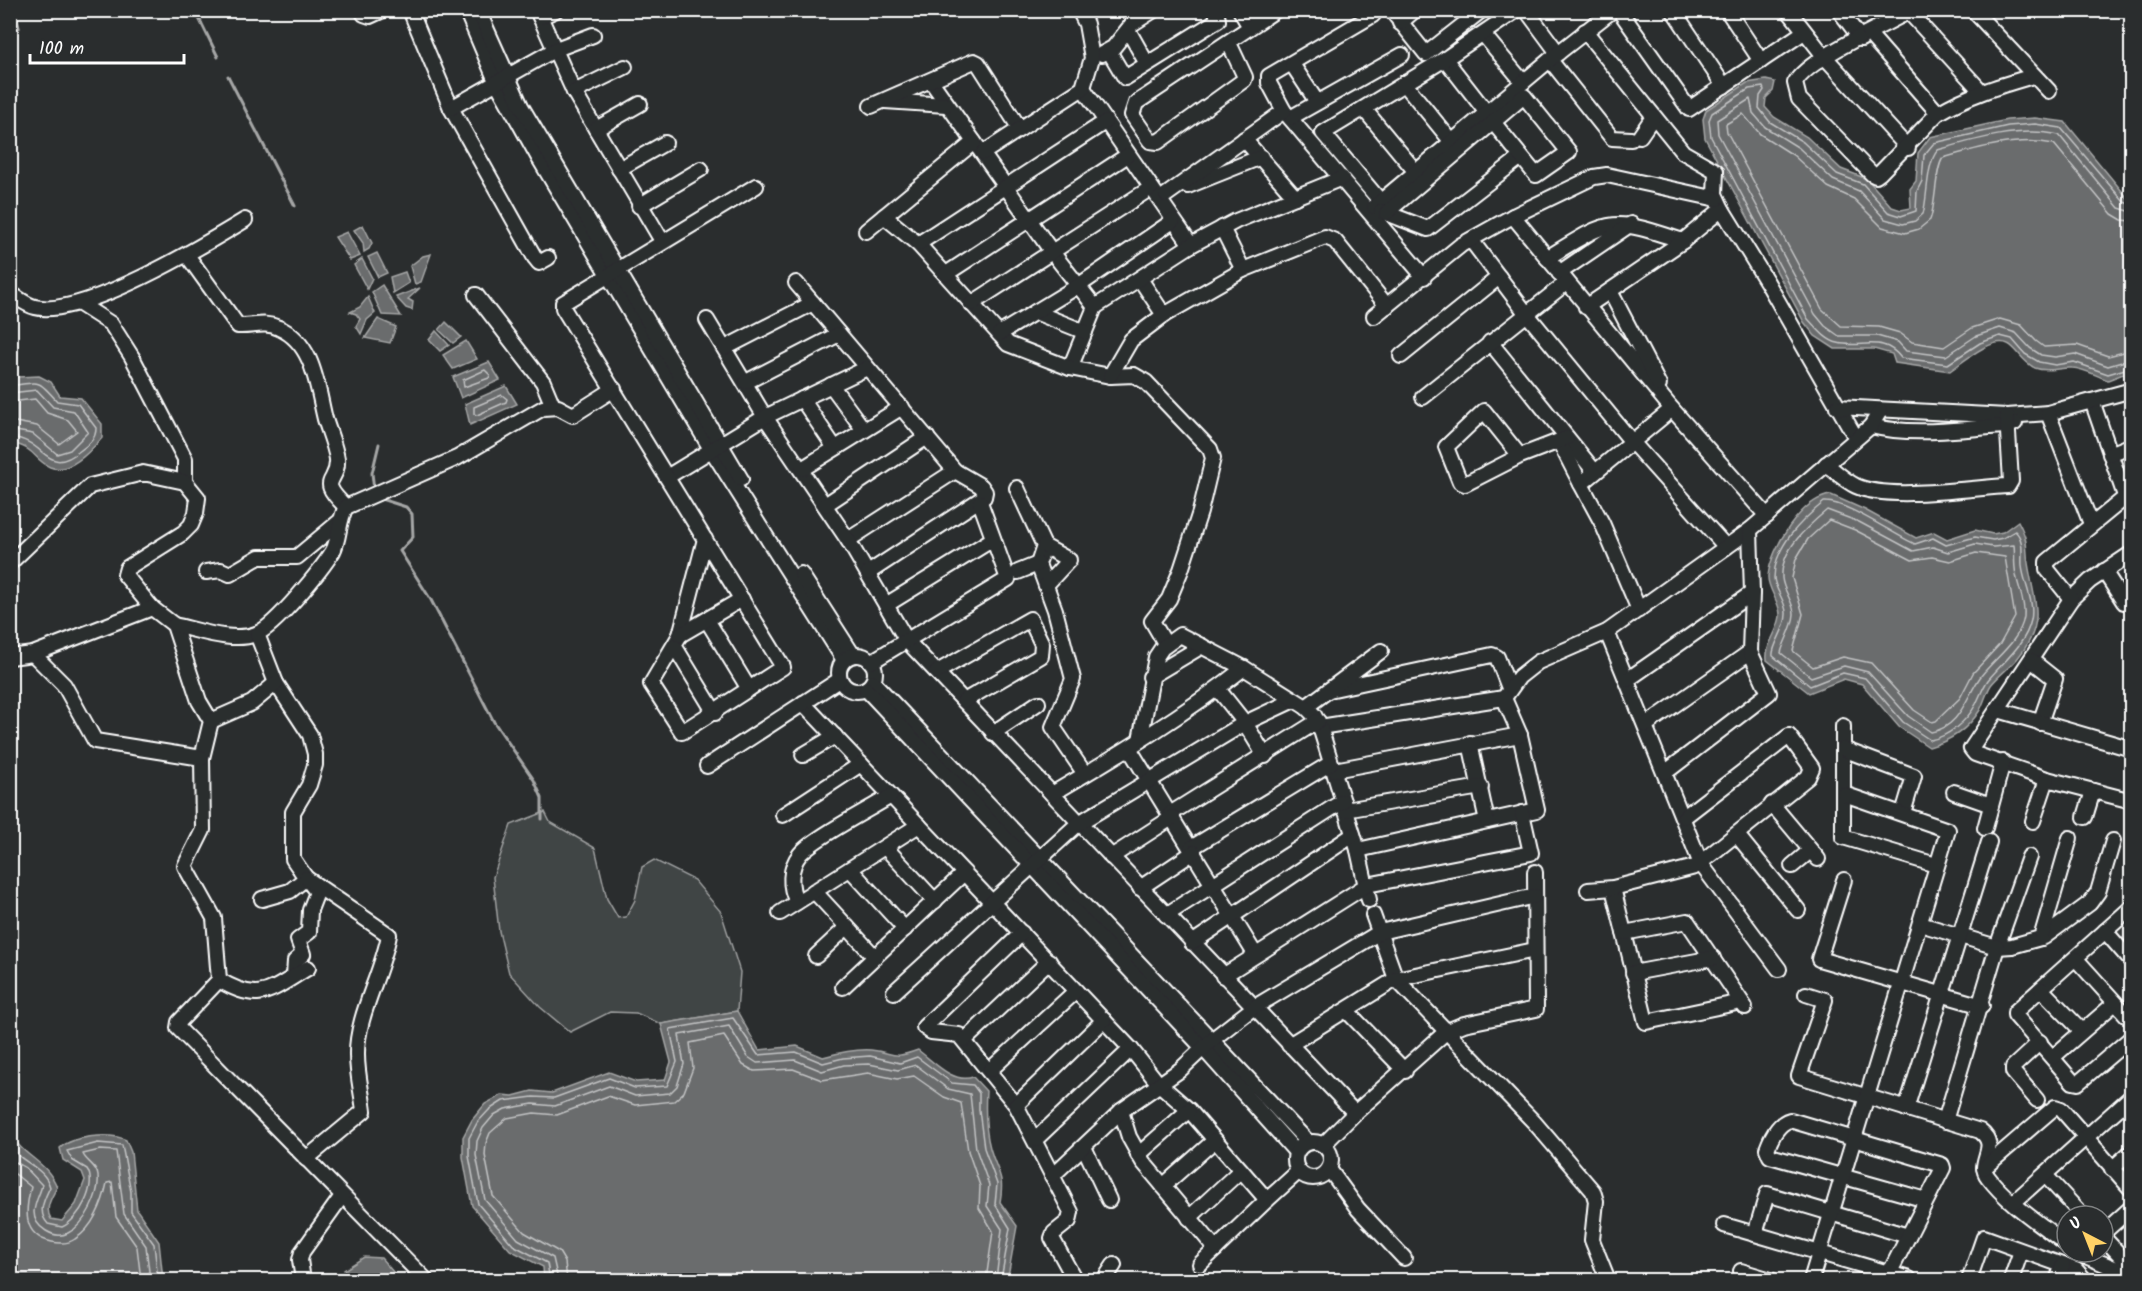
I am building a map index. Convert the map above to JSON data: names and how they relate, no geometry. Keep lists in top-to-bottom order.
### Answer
{
  "scale_bar": "100 m",
  "north": "top left"
}
